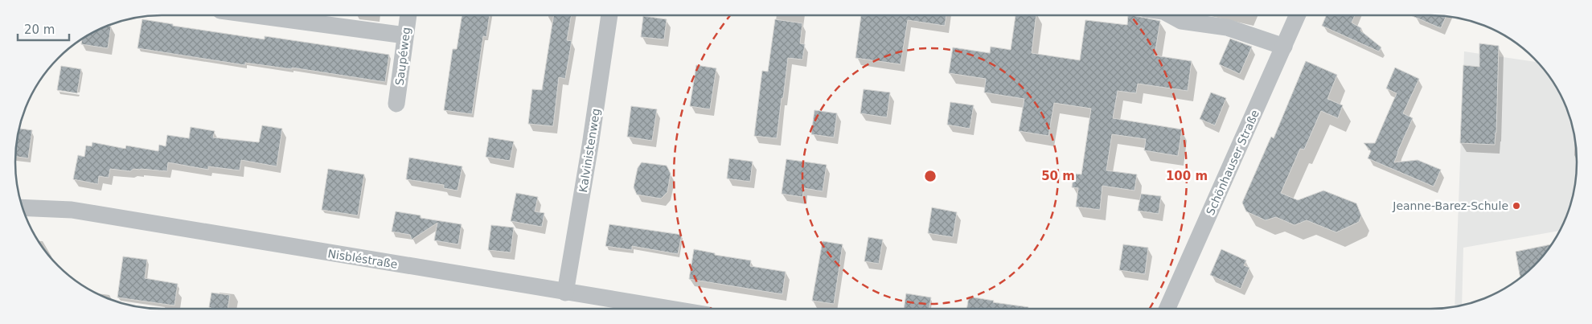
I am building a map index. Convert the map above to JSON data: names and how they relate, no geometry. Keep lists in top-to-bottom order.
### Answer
{
  "streets": {
    "street": [
      "Saupéweg",
      "Kalvinistenweg",
      "Schönhauser Straße",
      "Nisbléstraße"
    ]
  },
  "crossings": [
    ["Kalvinistenweg", "Nisbléstraße"]
  ],
  "places": ["Jeanne-Barez-Schule"],
  "scale_bar": "20 m",
  "rings": ["50 m", "100 m"]
}
